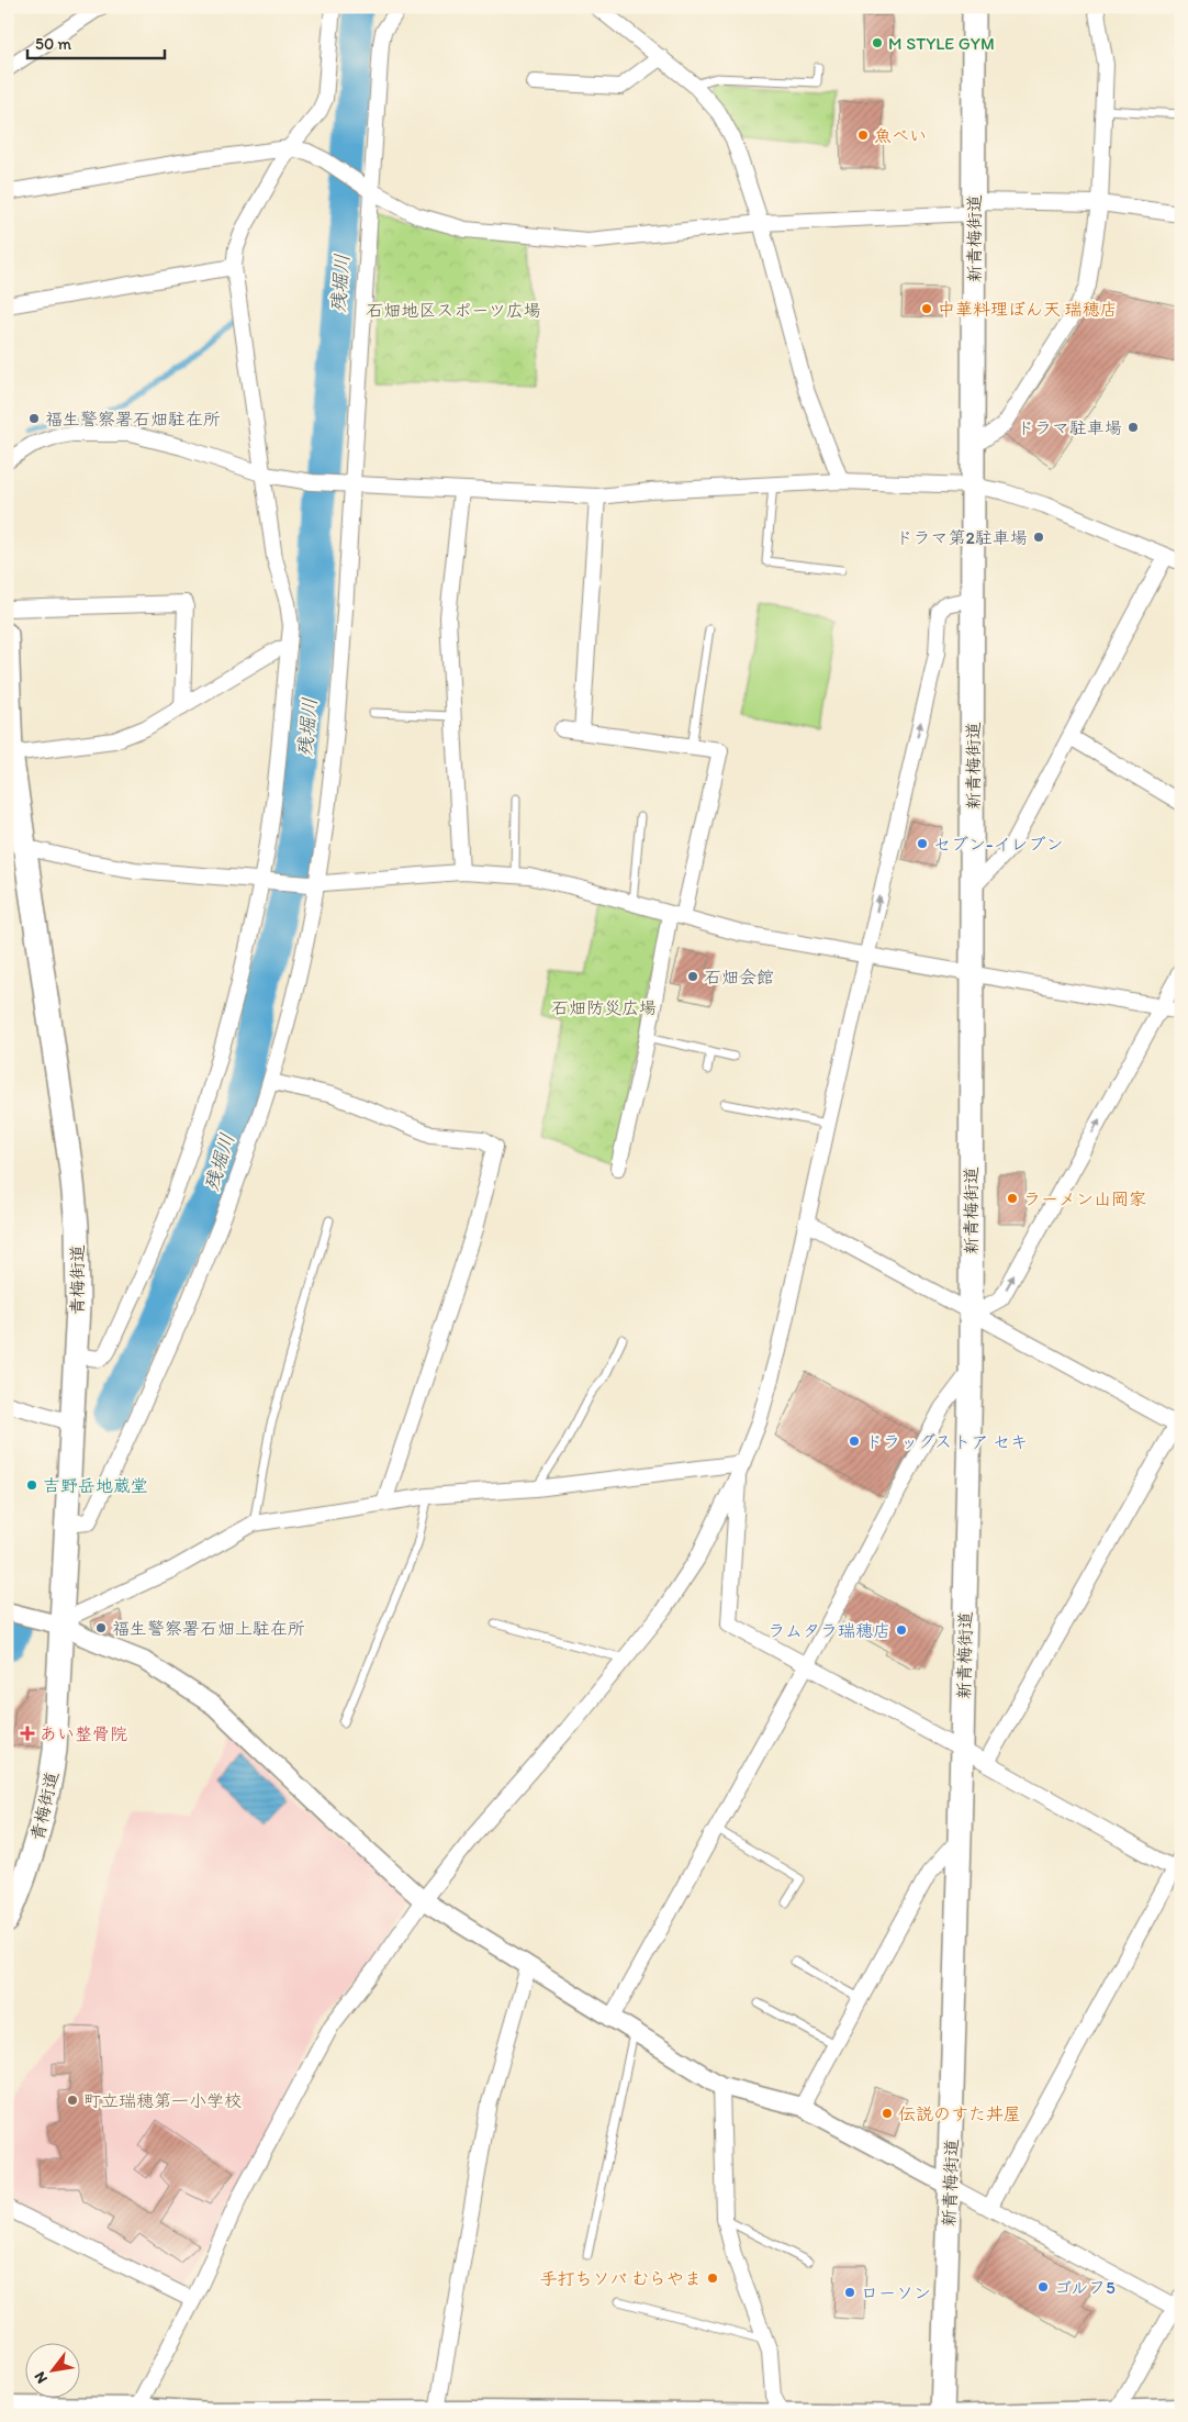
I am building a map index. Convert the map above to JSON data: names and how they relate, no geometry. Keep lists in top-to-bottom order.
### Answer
{
  "streets": {
    "main road": ["新青梅街道", "青梅街道"]
  },
  "water": ["残堀川"],
  "parks": ["石畑地区スポーツ広場", "石畑防災広場"],
  "places": {
    "other": [
      "M STYLE GYM",
      "魚べい",
      "中華料理ぼん天 瑞穂店",
      "福生警察署石畑駐在所",
      "ドラマ駐車場",
      "ドラマ第2駐車場",
      "セブン-イレブン",
      "石畑会館",
      "ラーメン山岡家",
      "ドラッグストア セキ",
      "吉野岳地蔵堂",
      "福生警察署石畑上駐在所",
      "ラムタラ瑞穂店",
      "町立瑞穂第一小学校",
      "伝説のすた丼屋",
      "手打ちソバ むらやま",
      "ゴルフ5",
      "ローソン"
    ],
    "health": ["あい整骨院"]
  },
  "scale_bar": "50 m",
  "north": "bottom left"
}
